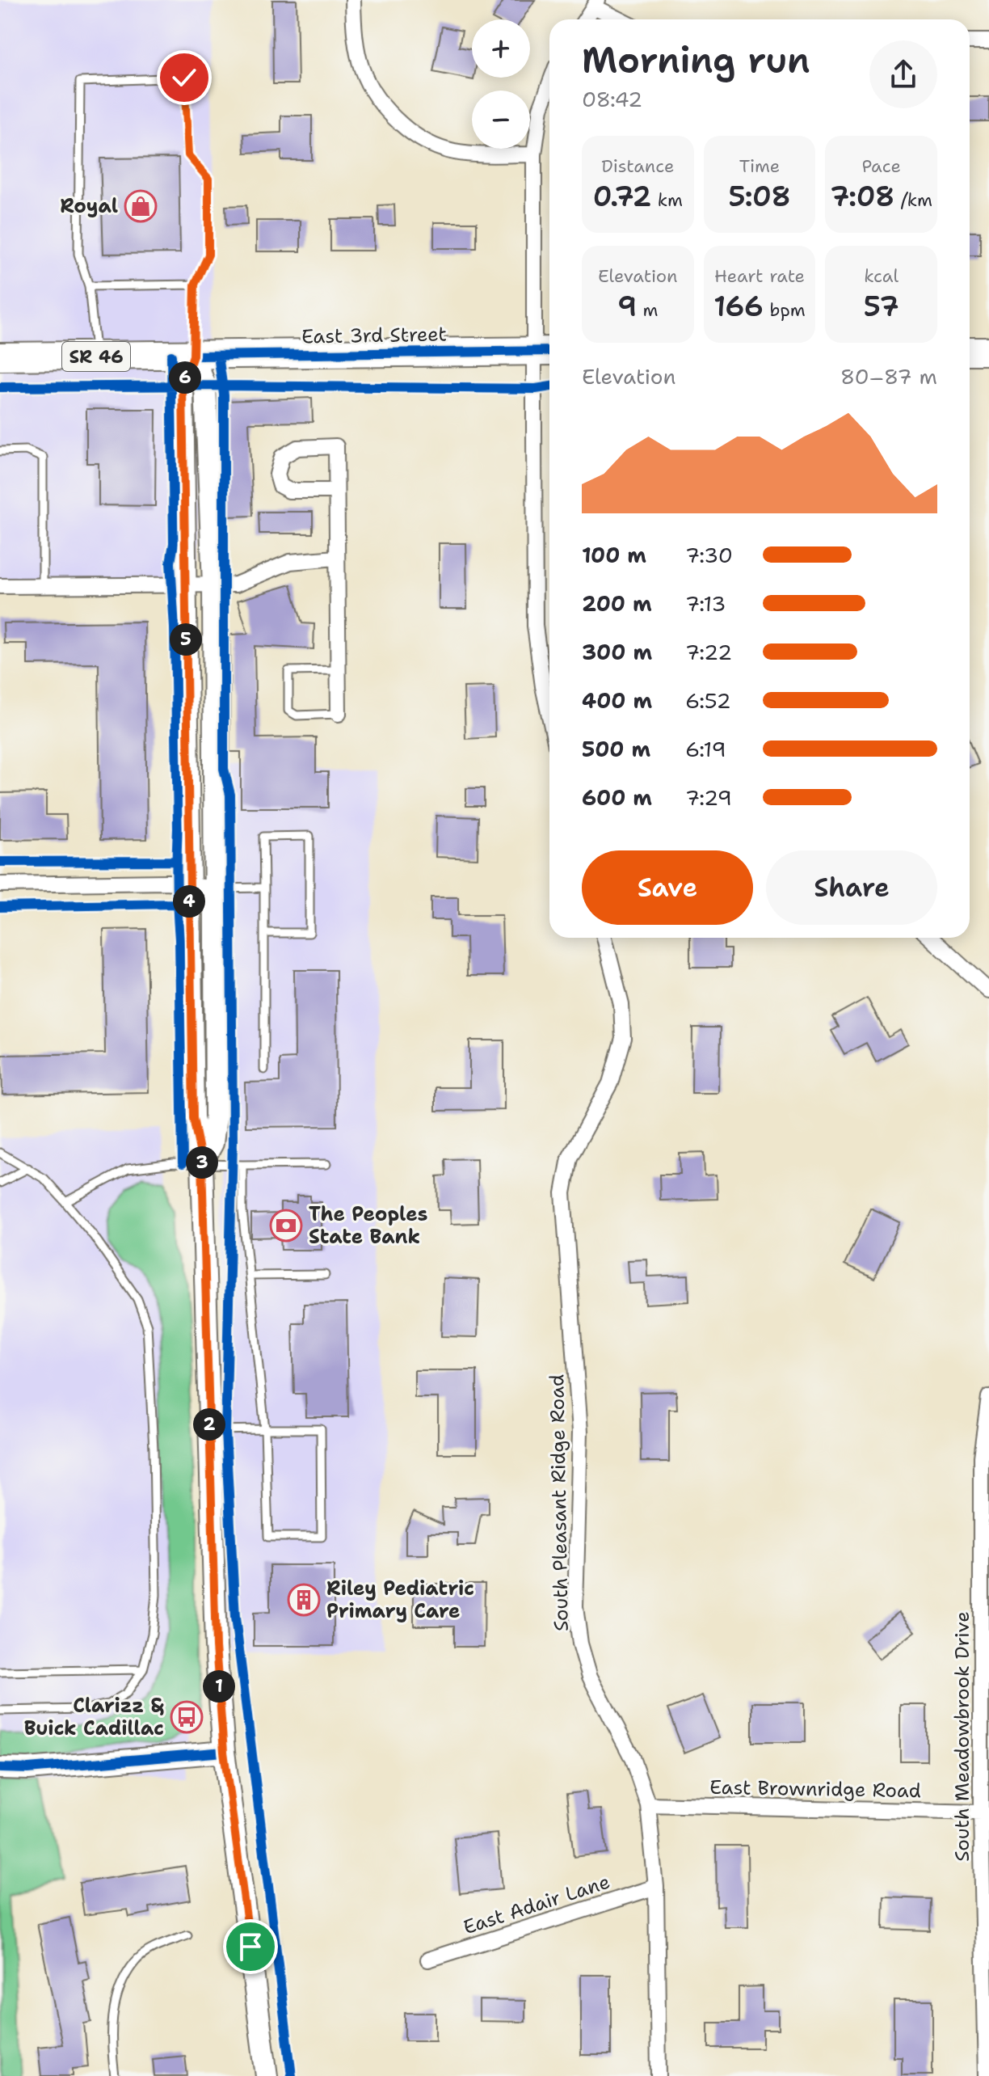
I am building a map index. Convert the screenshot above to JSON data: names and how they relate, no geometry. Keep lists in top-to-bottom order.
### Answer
{
  "streets": {
    "highway": ["East 3rd Street", "SR 46"],
    "street": [
      "South Pleasant Ridge Road",
      "South Meadowbrook Drive",
      "East Brownridge Road",
      "East Adair Lane"
    ]
  },
  "crossings": [
    ["South Pleasant Ridge Road", "East Brownridge Road"],
    ["South Pleasant Ridge Road", "East Adair Lane"],
    ["South Meadowbrook Drive", "East Brownridge Road"]
  ],
  "places": {
    "shop": ["Royal"],
    "bank": ["The Peoples State Bank"],
    "building": ["Riley Pediatric Primary Care"],
    "bus stop": ["Clarizz & Buick Cadillac"]
  },
  "page": {
    "map_buttons": ["+", "−"],
    "heading": ["Morning run", "08:42"],
    "stats": [
      ["Distance", "0.72 km"],
      ["Time", "5:08"],
      ["Pace", "7:08 /km"],
      ["Elevation", "9 m"],
      ["Heart rate", "166 bpm"],
      ["kcal", "57"]
    ],
    "chart": ["Elevation", "80–87 m"],
    "pins": [
      "6",
      "5",
      "4",
      "3",
      "2",
      "1"
    ],
    "list": [
      {
        "name": "100 m",
        "note": "7:30"
      },
      {
        "name": "200 m",
        "note": "7:13"
      },
      {
        "name": "300 m",
        "note": "7:22"
      },
      {
        "name": "400 m",
        "note": "6:52"
      },
      {
        "name": "500 m",
        "note": "6:19"
      },
      {
        "name": "600 m",
        "note": "7:29"
      }
    ],
    "buttons": ["Save", "Share"]
  }
}
